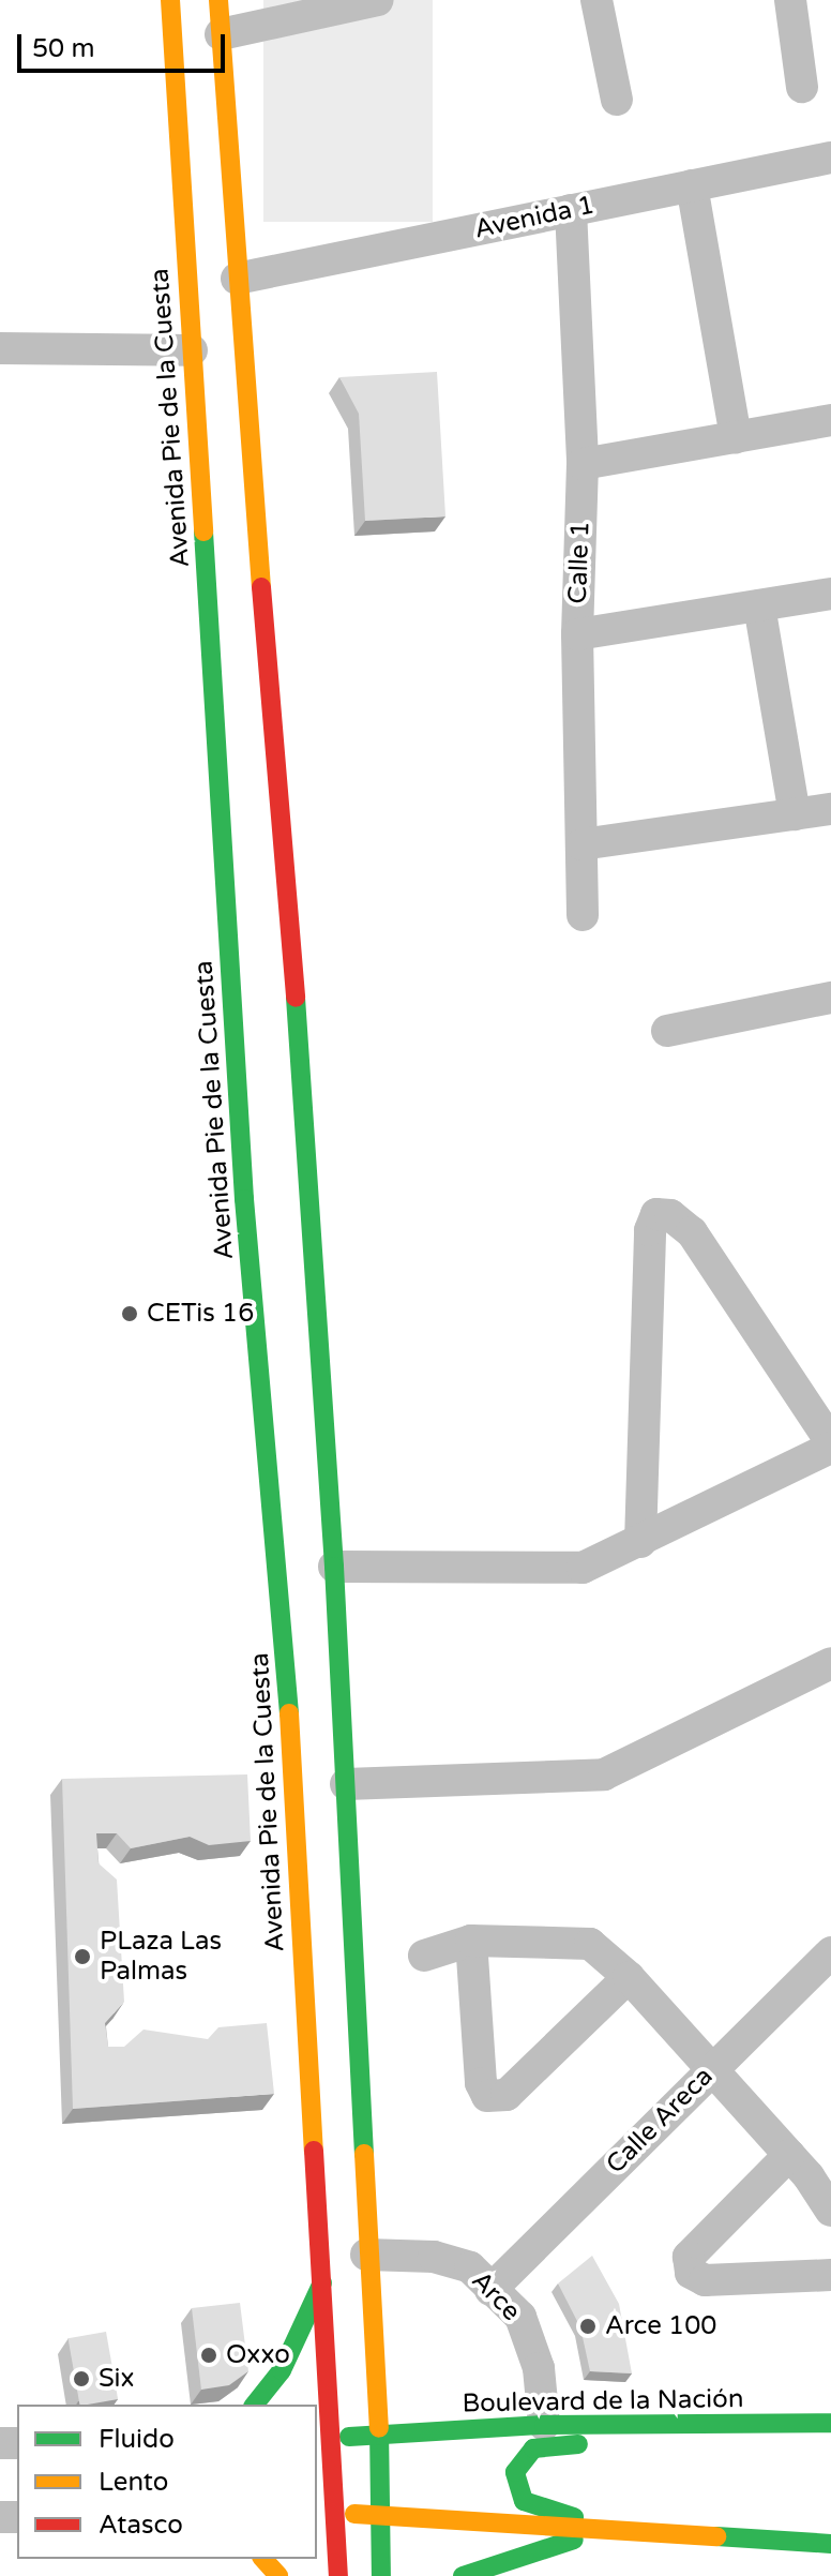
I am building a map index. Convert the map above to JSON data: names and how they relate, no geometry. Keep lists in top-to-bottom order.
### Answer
{
  "streets": {
    "main road": ["Avenida Pie de la Cuesta", "Boulevard de la Nación"],
    "street": [
      "Avenida 1",
      "Calle 1",
      "Calle Areca",
      "Arce"
    ]
  },
  "crossings": [
    ["Avenida 1", "Calle 1"],
    ["Avenida Pie de la Cuesta", "Boulevard de la Nación"],
    ["Calle Areca", "Arce"],
    ["Arce", "Boulevard de la Nación"]
  ],
  "places": [
    "CETis 16",
    "PLaza Las Palmas",
    "Arce 100",
    "Oxxo",
    "Six"
  ],
  "legend": ["Fluido", "Lento", "Atasco"],
  "scale_bar": "50 m"
}
